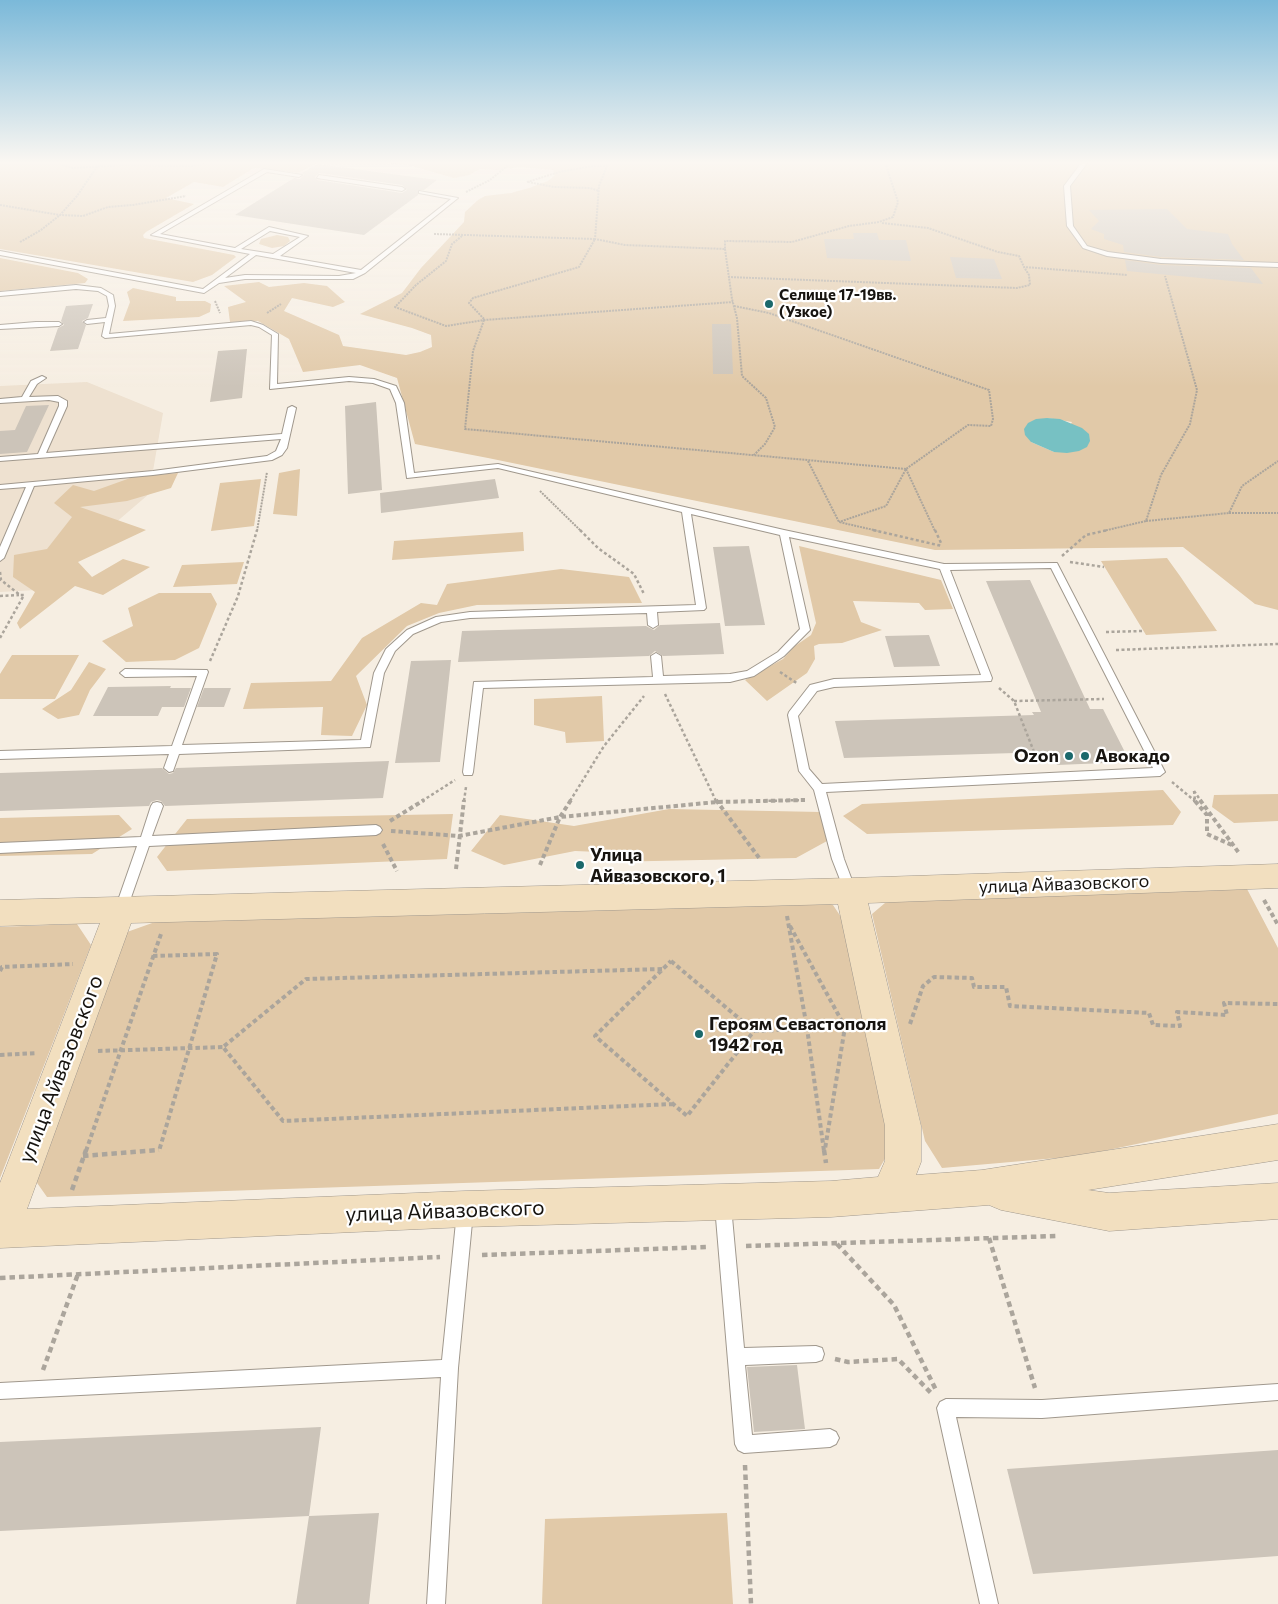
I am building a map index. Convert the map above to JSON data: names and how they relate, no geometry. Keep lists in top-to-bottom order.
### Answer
{
  "streets": {
    "main road": ["улица Айвазовского"]
  },
  "places": [
    "Селище 17-19вв. (Узкое)",
    "Ozon",
    "Авокадо",
    "Улица Айвазовского, 1",
    "Героям Севастополя 1942 год"
  ]
}
